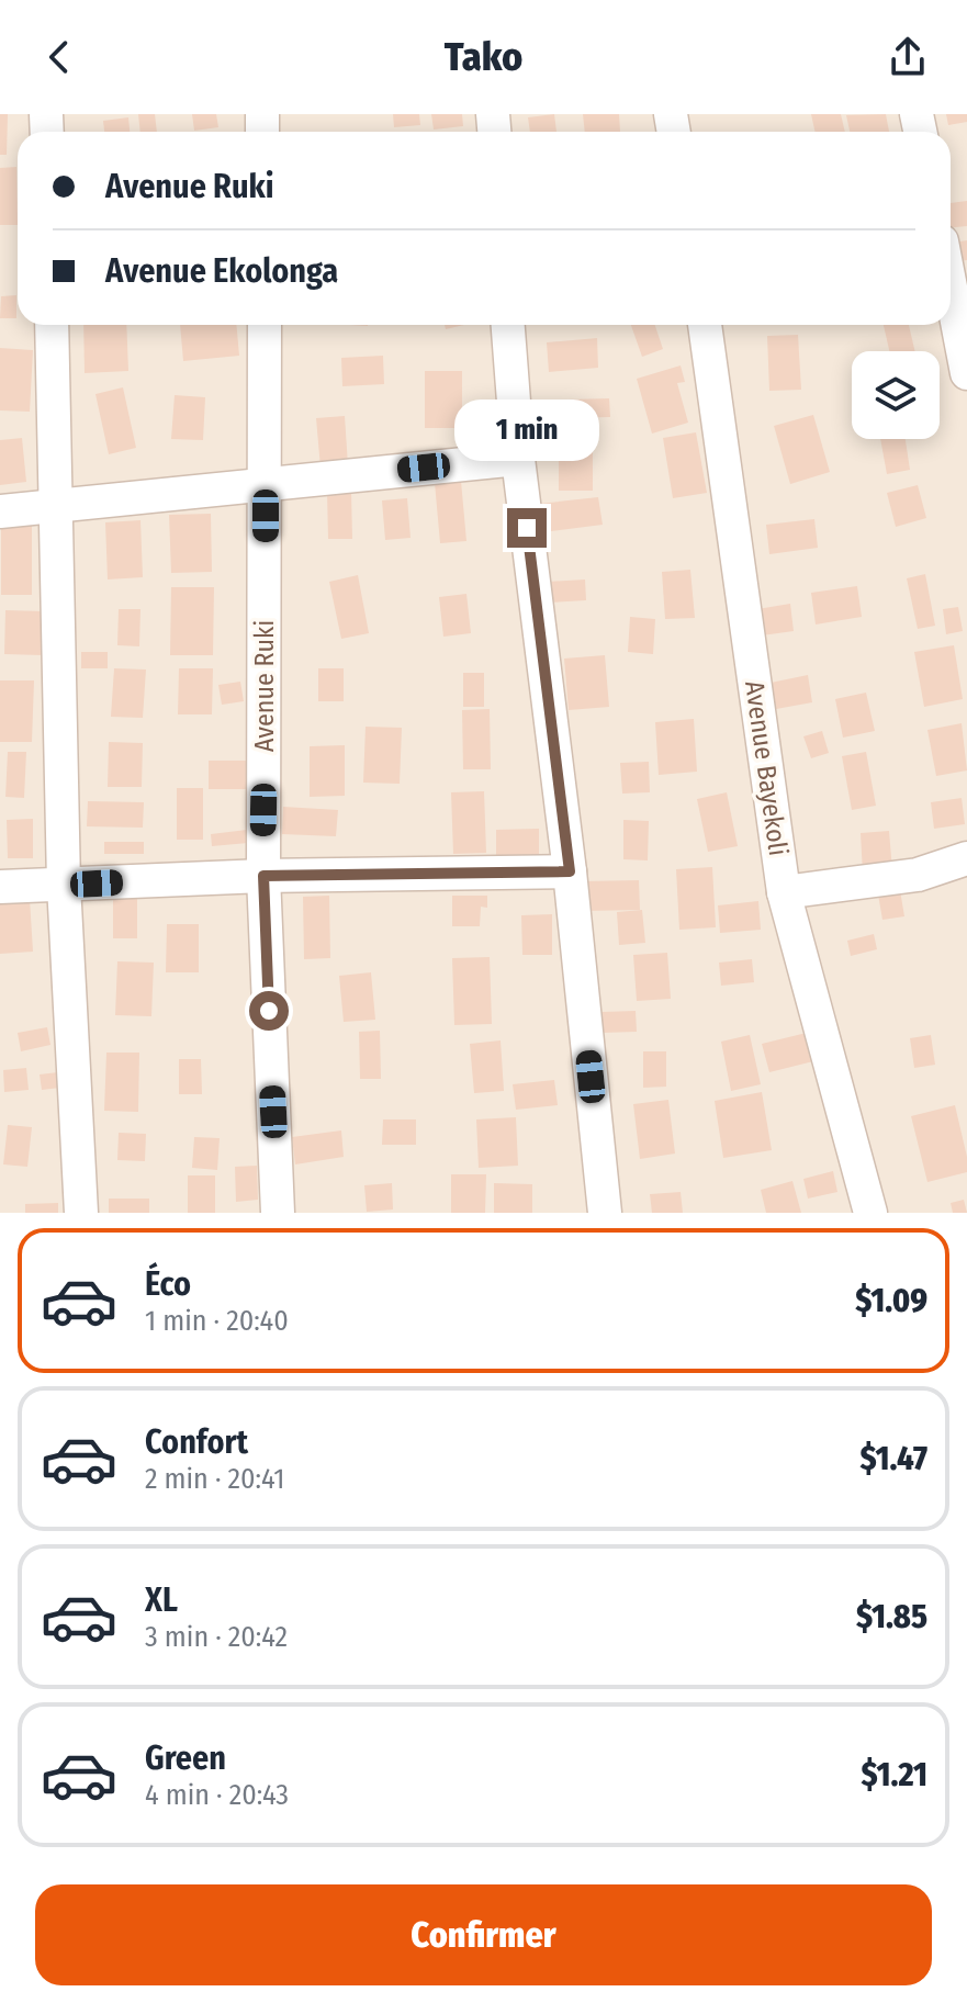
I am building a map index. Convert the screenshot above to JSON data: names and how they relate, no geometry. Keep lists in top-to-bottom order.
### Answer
{
  "streets": {
    "street": ["Avenue Ruki", "Avenue Bayekoli"]
  },
  "page": {
    "header": "Tako",
    "banner": ["Avenue Ruki", "Avenue Ekolonga"],
    "bubble": "1 min",
    "list": [
      {
        "name": "Éco",
        "note": "1 min · 20:40",
        "value": "$1.09"
      },
      {
        "name": "Confort",
        "note": "2 min · 20:41",
        "value": "$1.47"
      },
      {
        "name": "XL",
        "note": "3 min · 20:42",
        "value": "$1.85"
      },
      {
        "name": "Green",
        "note": "4 min · 20:43",
        "value": "$1.21"
      }
    ],
    "buttons": "Confirmer"
  }
}
